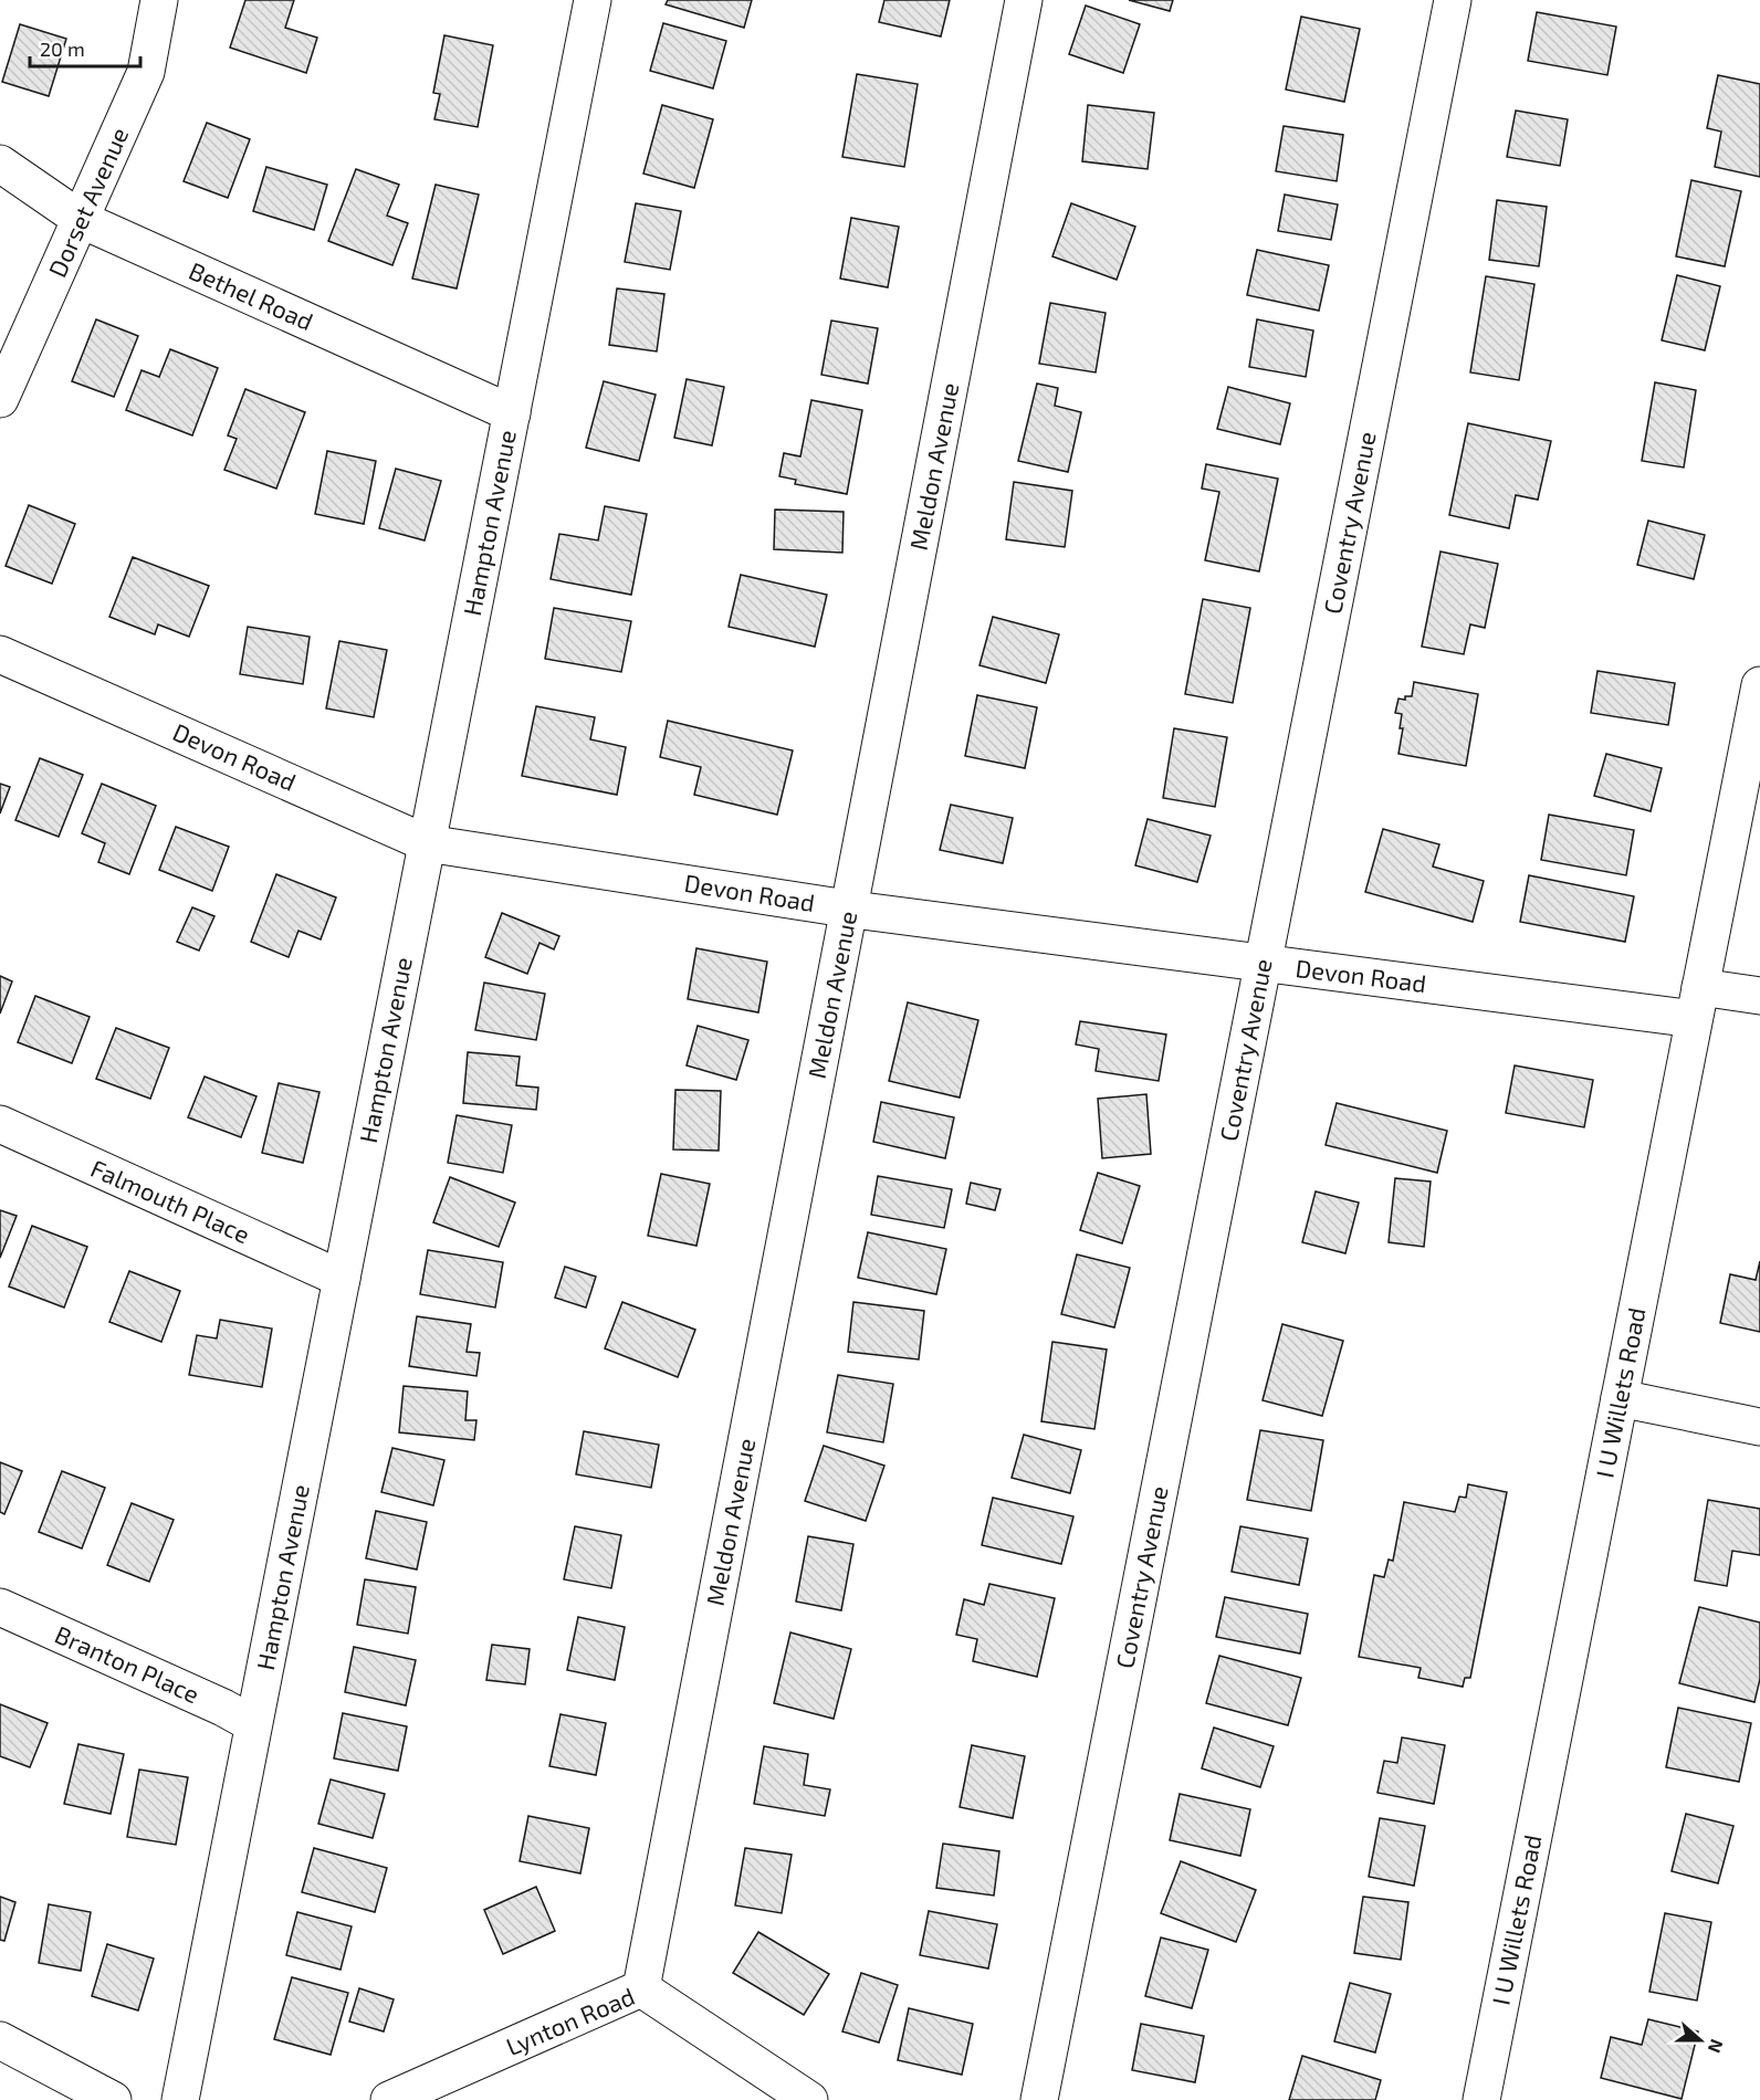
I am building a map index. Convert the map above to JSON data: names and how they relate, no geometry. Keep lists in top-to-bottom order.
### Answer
{
  "streets": {
    "street": [
      "Dorset Avenue",
      "Bethel Road",
      "Meldon Avenue",
      "Hampton Avenue",
      "Coventry Avenue",
      "Devon Road",
      "Falmouth Place",
      "I U Willets Road",
      "Branton Place",
      "Lynton Road"
    ]
  },
  "crossings": [
    ["Dorset Avenue", "Bethel Road"],
    ["Bethel Road", "Hampton Avenue"],
    ["Meldon Avenue", "Devon Road"],
    ["Meldon Avenue", "Lynton Road"],
    ["Hampton Avenue", "Devon Road"],
    ["Hampton Avenue", "Falmouth Place"],
    ["Hampton Avenue", "Branton Place"],
    ["Coventry Avenue", "Devon Road"],
    ["Devon Road", "I U Willets Road"]
  ],
  "scale_bar": "20 m",
  "north": "right"
}
